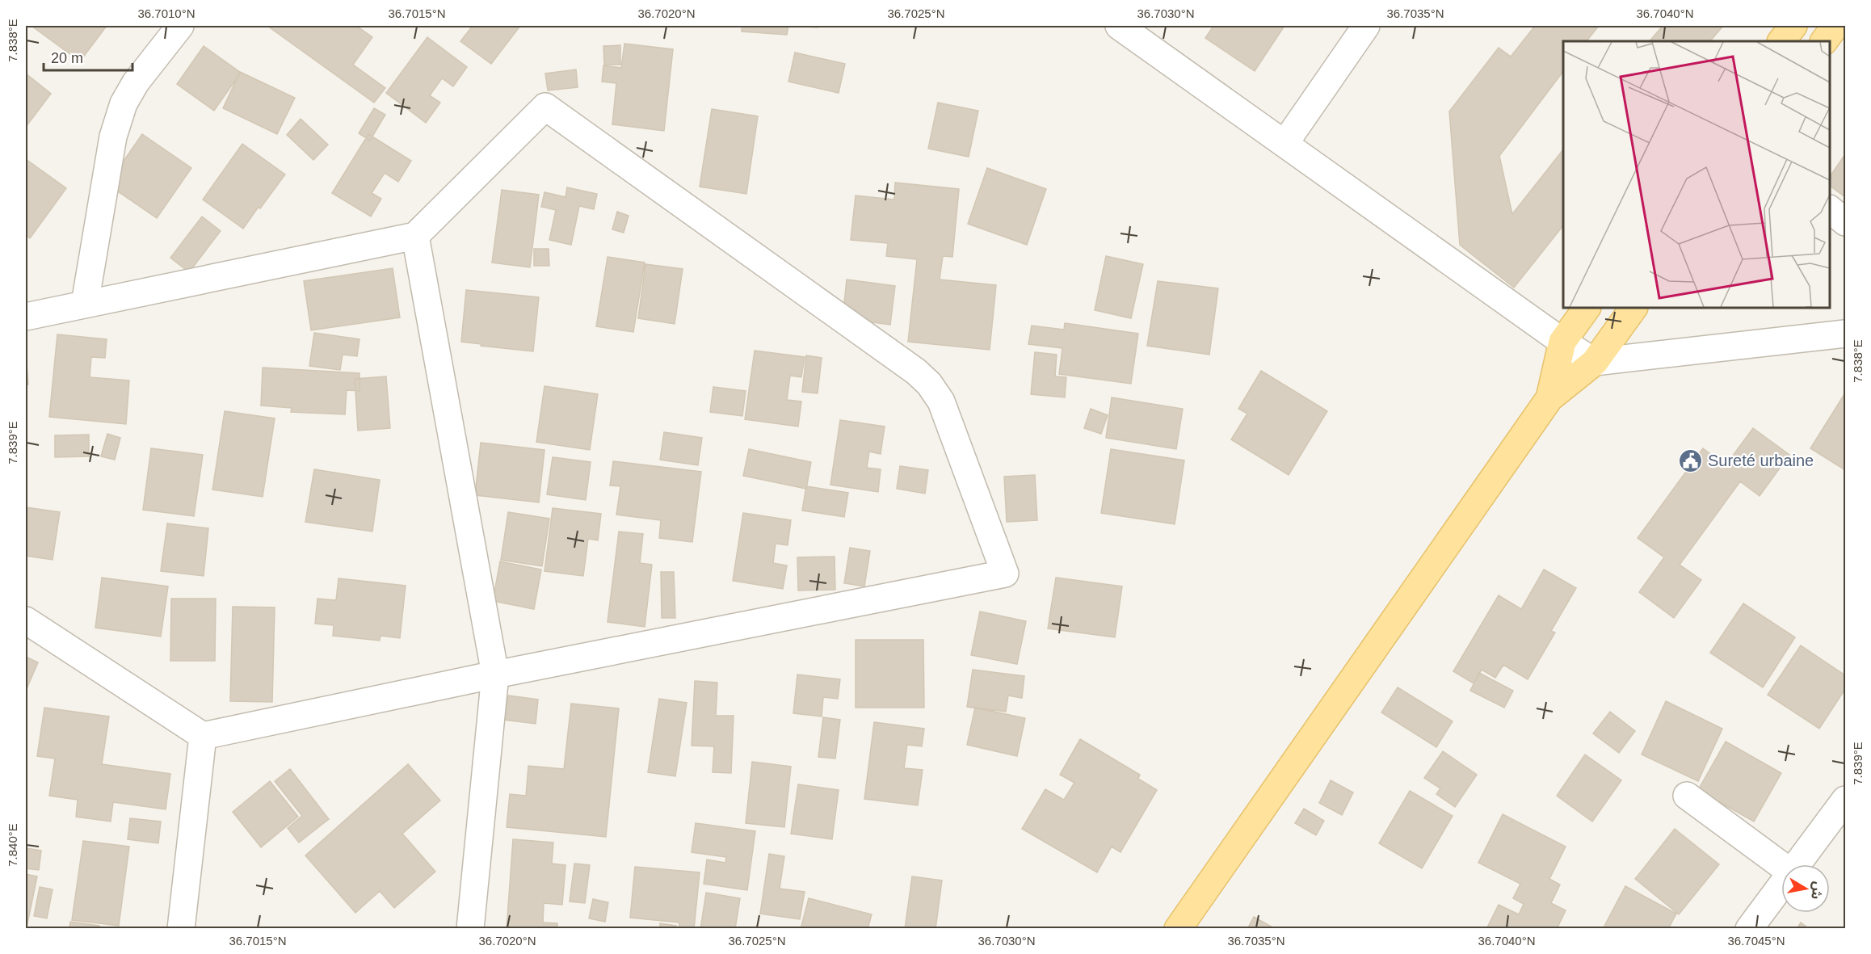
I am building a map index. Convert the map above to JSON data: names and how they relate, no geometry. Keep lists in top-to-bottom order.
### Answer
{
  "places": {
    "public building": ["Sureté urbaine"]
  },
  "scale_bar": "20 m",
  "north": "right",
  "coordinates": [
    "36.7010°N",
    "36.7015°N",
    "36.7020°N",
    "36.7025°N",
    "36.7030°N",
    "36.7035°N",
    "36.7040°N",
    "7.838°E",
    "7.839°E",
    "7.840°E",
    "36.7045°N"
  ]
}
